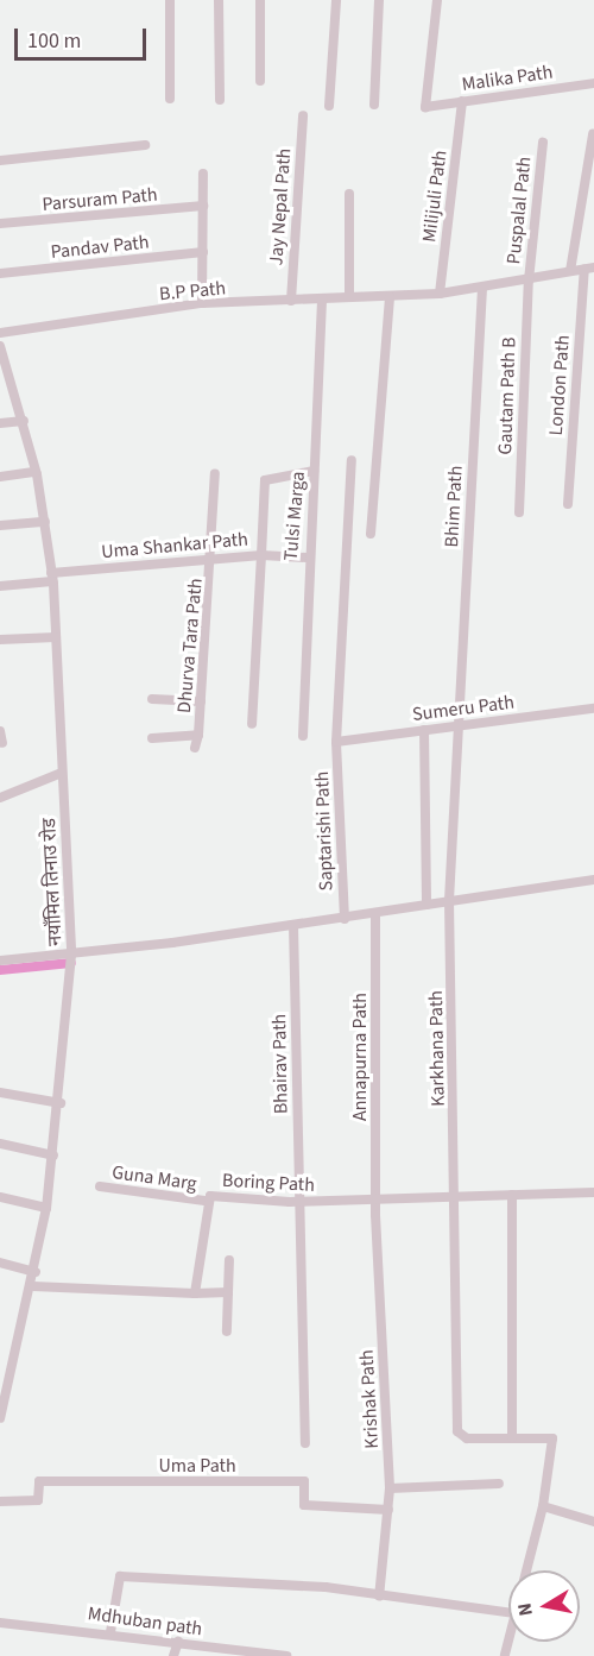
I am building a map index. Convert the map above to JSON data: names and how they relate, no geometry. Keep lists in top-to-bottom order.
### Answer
{
  "streets": {
    "street": [
      "Malika Path",
      "Milijuli Path",
      "Parsuram Path",
      "Jay Nepal Path",
      "Puspalal Path",
      "Pandav Path",
      "B.P Path",
      "London Path",
      "Gautam Path B",
      "Bhim Path",
      "Tulsi Marga",
      "Uma Shankar Path",
      "Dhurva Tara Path",
      "Sumeru Path",
      "Saptarishi Path",
      "नयाँमिल तिनाउ रोड",
      "Karkhana Path",
      "Annapurna Path",
      "Bhairav Path",
      "Guna Marg",
      "Boring Path",
      "Krishak Path",
      "Uma Path",
      "Mdhuban path"
    ]
  },
  "crossings": [
    ["Malika Path", "Milijuli Path"],
    ["Milijuli Path", "B.P Path"],
    ["Jay Nepal Path", "B.P Path"],
    ["Puspalal Path", "B.P Path"],
    ["Puspalal Path", "Gautam Path B"],
    ["B.P Path", "London Path"],
    ["B.P Path", "Gautam Path B"],
    ["B.P Path", "Bhim Path"],
    ["B.P Path", "Tulsi Marga"],
    ["Bhim Path", "Sumeru Path"],
    ["Bhim Path", "Karkhana Path"],
    ["Uma Shankar Path", "Dhurva Tara Path"],
    ["Uma Shankar Path", "नयाँमिल तिनाउ रोड"],
    ["Sumeru Path", "Saptarishi Path"],
    ["Karkhana Path", "Boring Path"],
    ["Annapurna Path", "Boring Path"],
    ["Annapurna Path", "Krishak Path"],
    ["Bhairav Path", "Boring Path"],
    ["Guna Marg", "Boring Path"],
    ["Boring Path", "Krishak Path"],
    ["Krishak Path", "Uma Path"]
  ],
  "scale_bar": "100 m",
  "north": "left"
}
